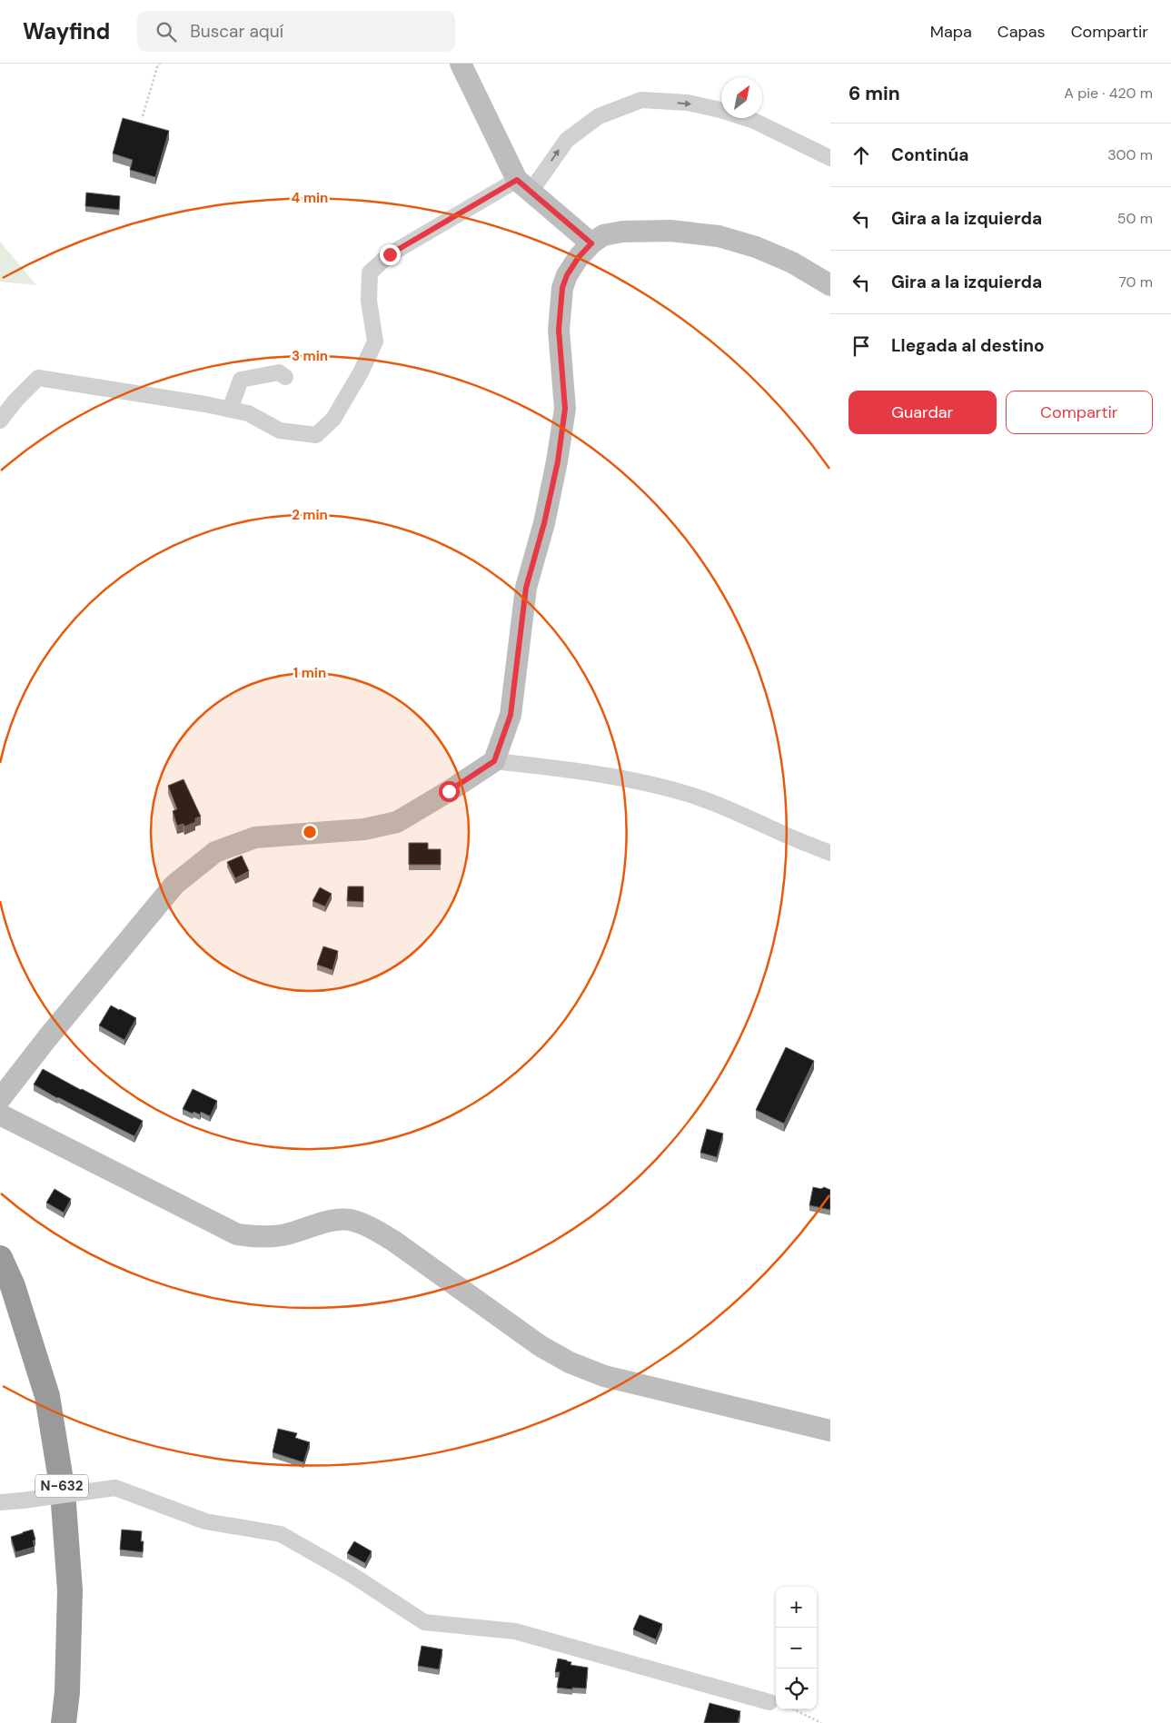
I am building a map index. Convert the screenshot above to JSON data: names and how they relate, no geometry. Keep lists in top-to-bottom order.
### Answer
{
  "streets": {
    "highway": ["N-632"]
  },
  "north": "top right",
  "page": {
    "header": "Wayfind",
    "search": "Buscar aquí",
    "nav": ["Mapa", "Capas", "Compartir"],
    "heading": ["6 min", "A pie · 420 m"],
    "list": [
      ["Continúa", "300 m"],
      ["Gira a la izquierda", "50 m"],
      ["Gira a la izquierda", "70 m"],
      "Llegada al destino"
    ],
    "buttons": ["Guardar", "Compartir"],
    "map_buttons": ["+", "−"]
  },
  "rings": [
    "4 min",
    "3 min",
    "2 min",
    "1 min"
  ]
}
